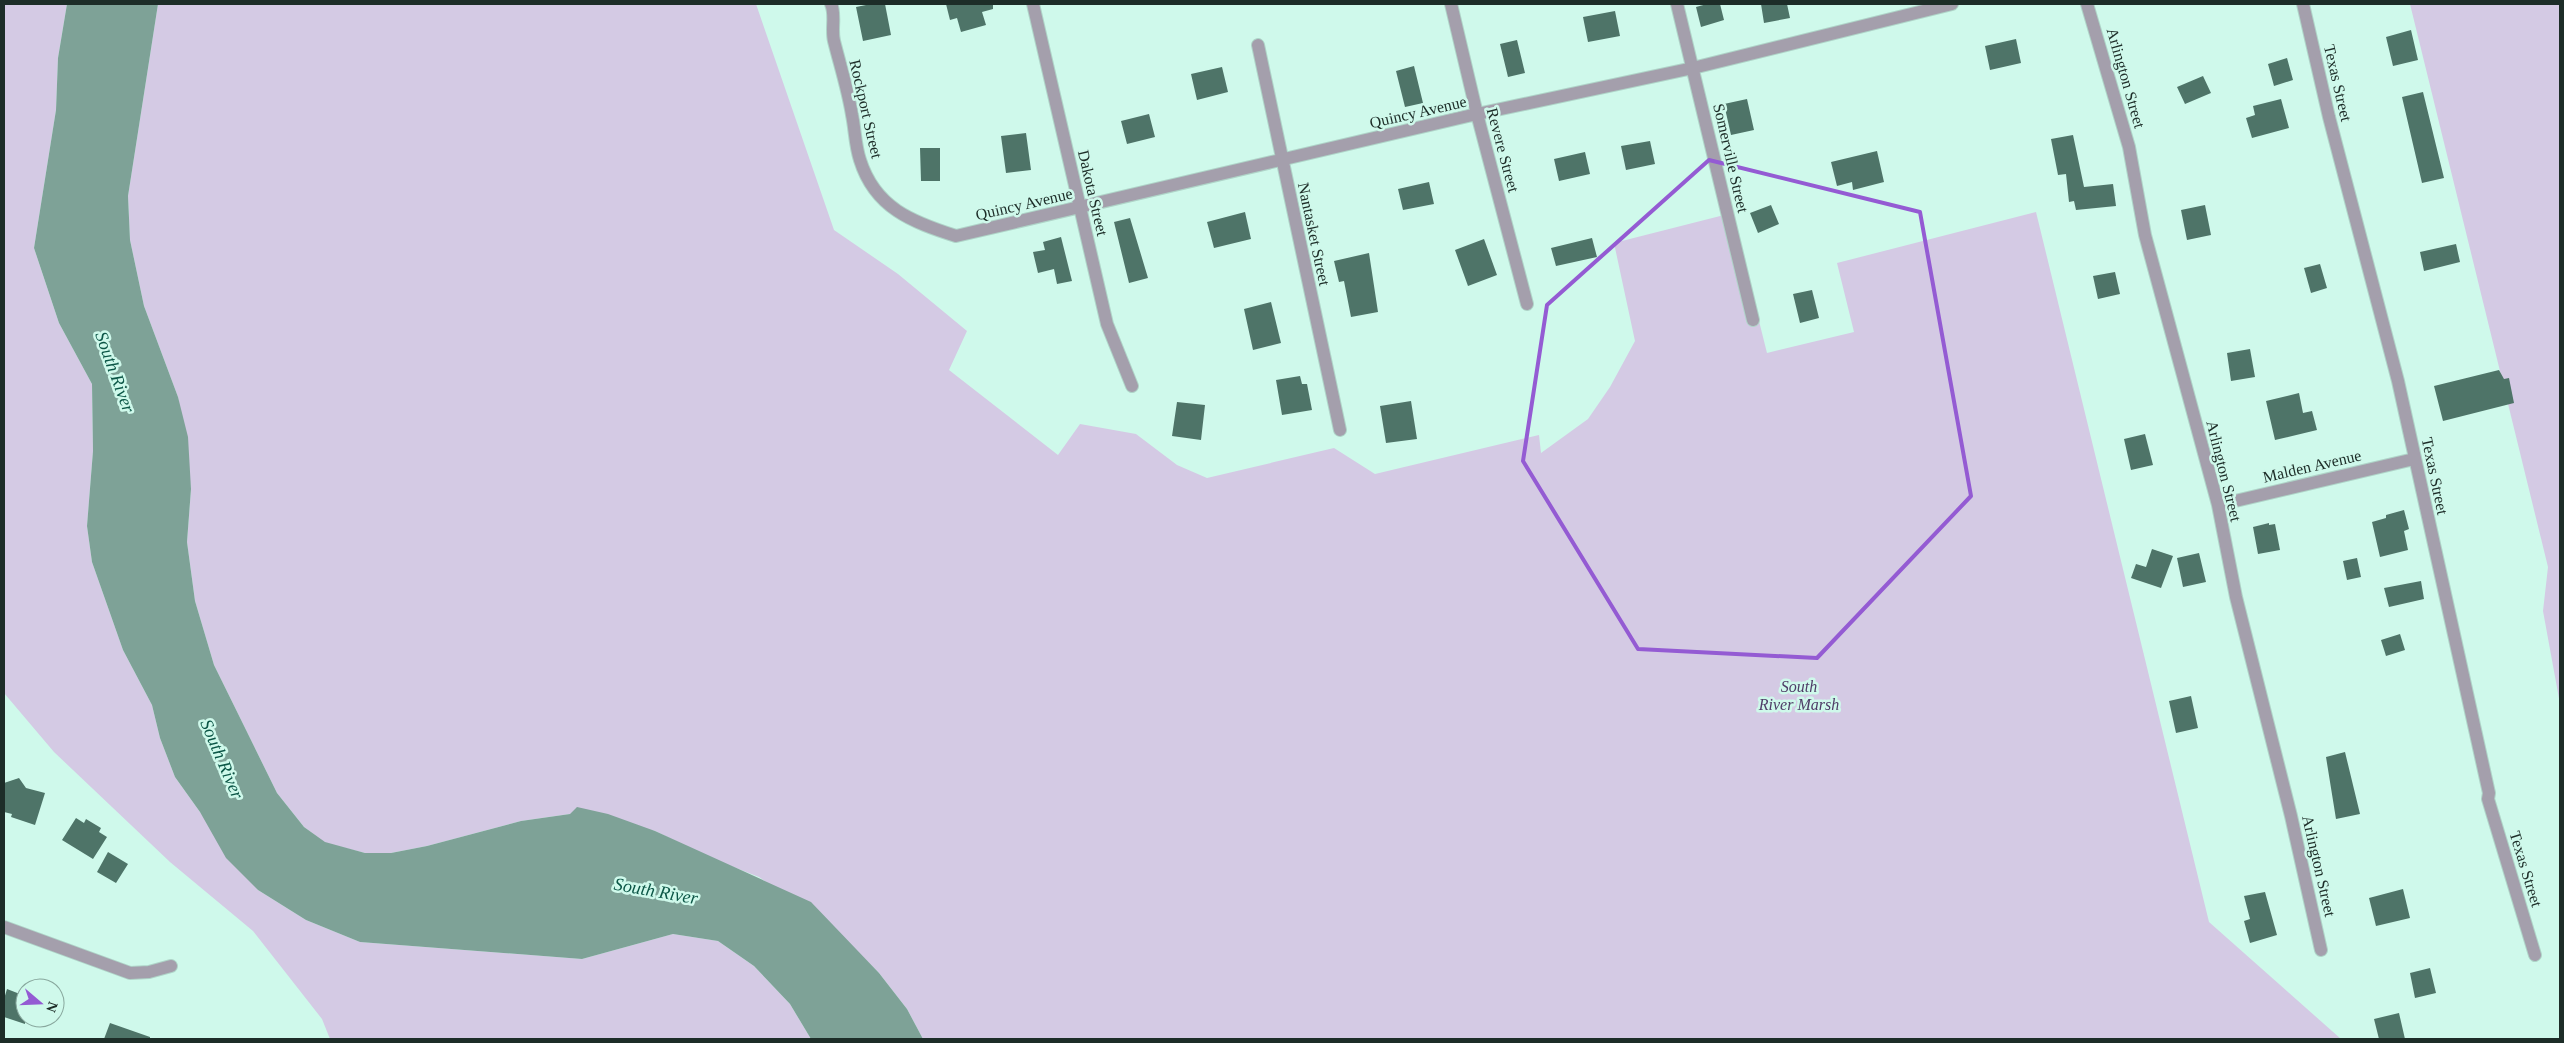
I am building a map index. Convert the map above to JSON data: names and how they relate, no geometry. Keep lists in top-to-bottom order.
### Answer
{
  "streets": {
    "street": [
      "Arlington Street",
      "Texas Street",
      "Rockport Street",
      "Quincy Avenue",
      "Revere Street",
      "Somerville Street",
      "Dakota Street",
      "Nantasket Street",
      "Malden Avenue"
    ]
  },
  "crossings": [
    ["Arlington Street", "Malden Avenue"],
    ["Texas Street", "Malden Avenue"],
    ["Rockport Street", "Quincy Avenue"],
    ["Quincy Avenue", "Revere Street"],
    ["Quincy Avenue", "Somerville Street"],
    ["Quincy Avenue", "Dakota Street"],
    ["Quincy Avenue", "Nantasket Street"]
  ],
  "water": ["South River"],
  "parks": ["South River Marsh"],
  "north": "right"
}
